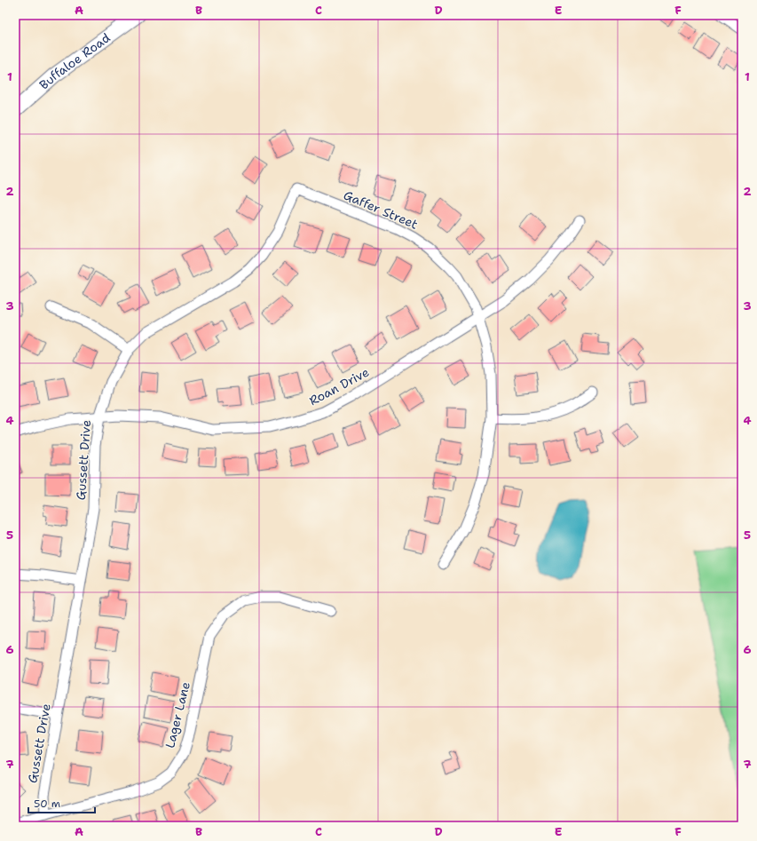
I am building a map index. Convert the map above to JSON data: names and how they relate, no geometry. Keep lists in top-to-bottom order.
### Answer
{
  "streets": {
    "street": [
      "Buffaloe Road",
      "Gaffer Street",
      "Roan Drive",
      "Gussett Drive",
      "Lager Lane"
    ]
  },
  "crossings": [
    ["Gaffer Street", "Roan Drive"],
    ["Gaffer Street", "Gussett Drive"],
    ["Roan Drive", "Gussett Drive"],
    ["Gussett Drive", "Lager Lane"]
  ],
  "scale_bar": "50 m",
  "grid": {
    "columns": [
      "A",
      "B",
      "C",
      "D",
      "E",
      "F"
    ],
    "rows": [
      "1",
      "2",
      "3",
      "4",
      "5",
      "6",
      "7"
    ]
  }
}
